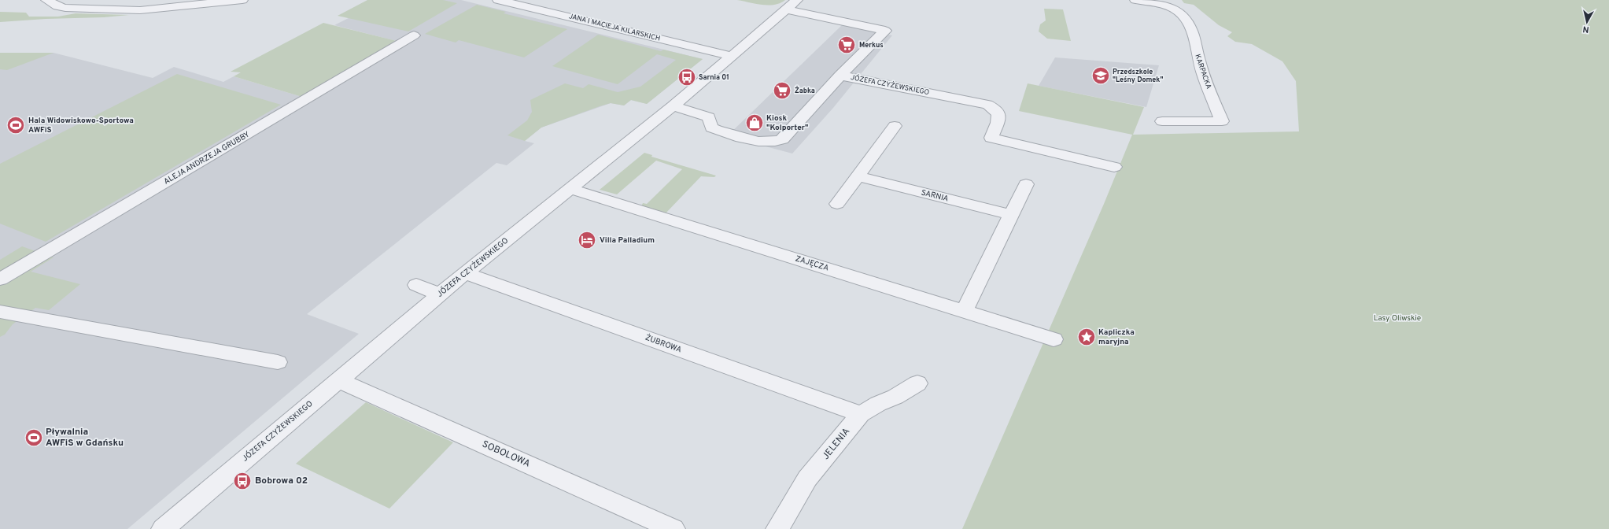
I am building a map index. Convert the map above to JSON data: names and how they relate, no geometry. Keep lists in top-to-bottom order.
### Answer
{
  "streets": {
    "street": [
      "JANA I MACIEJA KILARSKICH",
      "KARPACKA",
      "JÓZEFA CZYŻEWSKIEGO",
      "ALEJA ANDRZEJA GRUBBY",
      "SARNIA",
      "ZAJĘCZA",
      "ŻUBROWA",
      "JELENIA",
      "SOBOLOWA"
    ]
  },
  "crossings": [
    ["JANA I MACIEJA KILARSKICH", "JÓZEFA CZYŻEWSKIEGO"],
    ["JÓZEFA CZYŻEWSKIEGO", "ZAJĘCZA"],
    ["JÓZEFA CZYŻEWSKIEGO", "ŻUBROWA"],
    ["JÓZEFA CZYŻEWSKIEGO", "SOBOLOWA"],
    ["ŻUBROWA", "JELENIA"]
  ],
  "parks": ["Lasy Oliwskie"],
  "places": {
    "supermarket": ["Merkus", "Żabka"],
    "school or university": ["Przedszkole \"Leśny Domek\""],
    "bus stop": ["Sarnia 01", "Bobrowa 02"],
    "shop": ["Kiosk \"Kolporter\""],
    "sports": ["Hala Widowiskowo-Sportowa AWFiS", "Pływalnia AWFiS w Gdańsku"],
    "hotel": ["Villa Palladium"],
    "place": ["Kapliczka maryjna"]
  },
  "north": "bottom"
}
